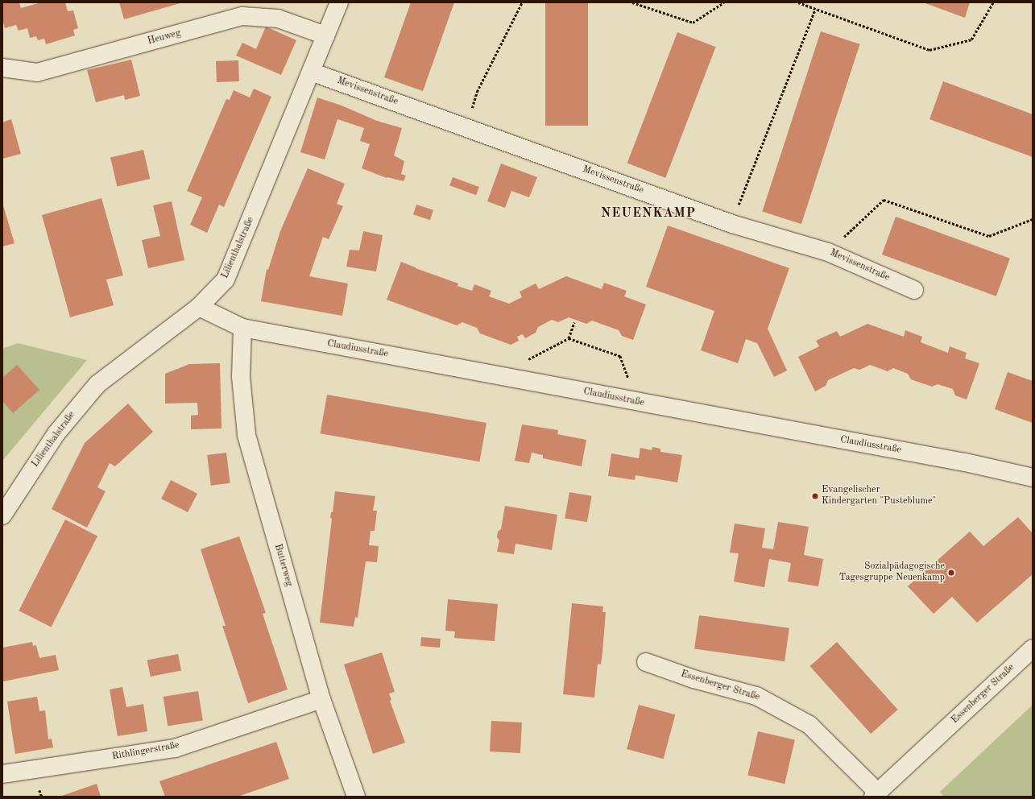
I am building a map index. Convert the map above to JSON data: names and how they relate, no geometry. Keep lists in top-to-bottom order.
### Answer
{
  "streets": {
    "street": [
      "Heuweg",
      "Mevissenstraße",
      "Lilienthalstraße",
      "Claudiusstraße",
      "Butterweg",
      "Essenberger Straße",
      "Rithlingerstraße"
    ]
  },
  "crossings": [
    ["Heuweg", "Lilienthalstraße"],
    ["Mevissenstraße", "Lilienthalstraße"],
    ["Lilienthalstraße", "Claudiusstraße"],
    ["Claudiusstraße", "Butterweg"],
    ["Butterweg", "Rithlingerstraße"]
  ],
  "districts": ["NEUENKAMP"],
  "places": ["Evangelischer Kindergarten \"Pusteblume\"", "Sozialpädagogische Tagesgruppe Neuenkamp"]
}
